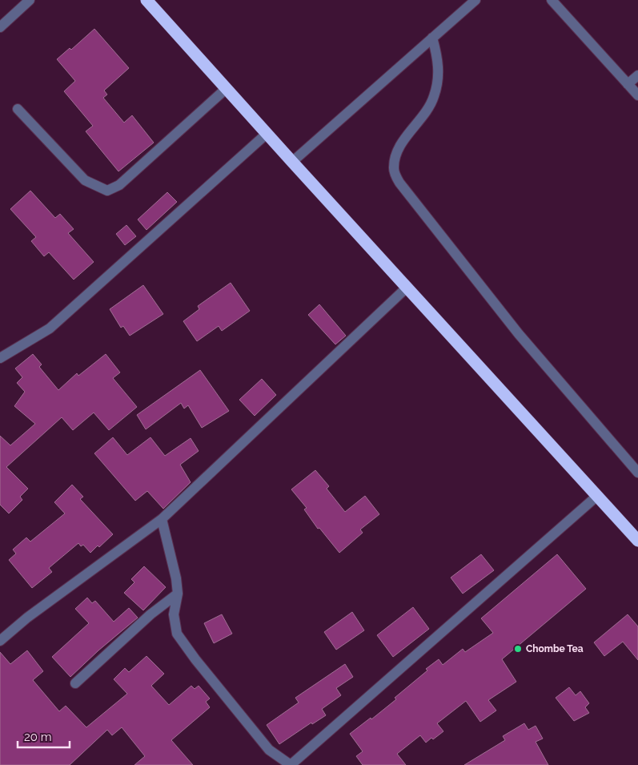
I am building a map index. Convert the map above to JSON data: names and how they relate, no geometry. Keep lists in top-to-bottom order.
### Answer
{
  "places": ["Chombe Tea"],
  "scale_bar": "20 m"
}
